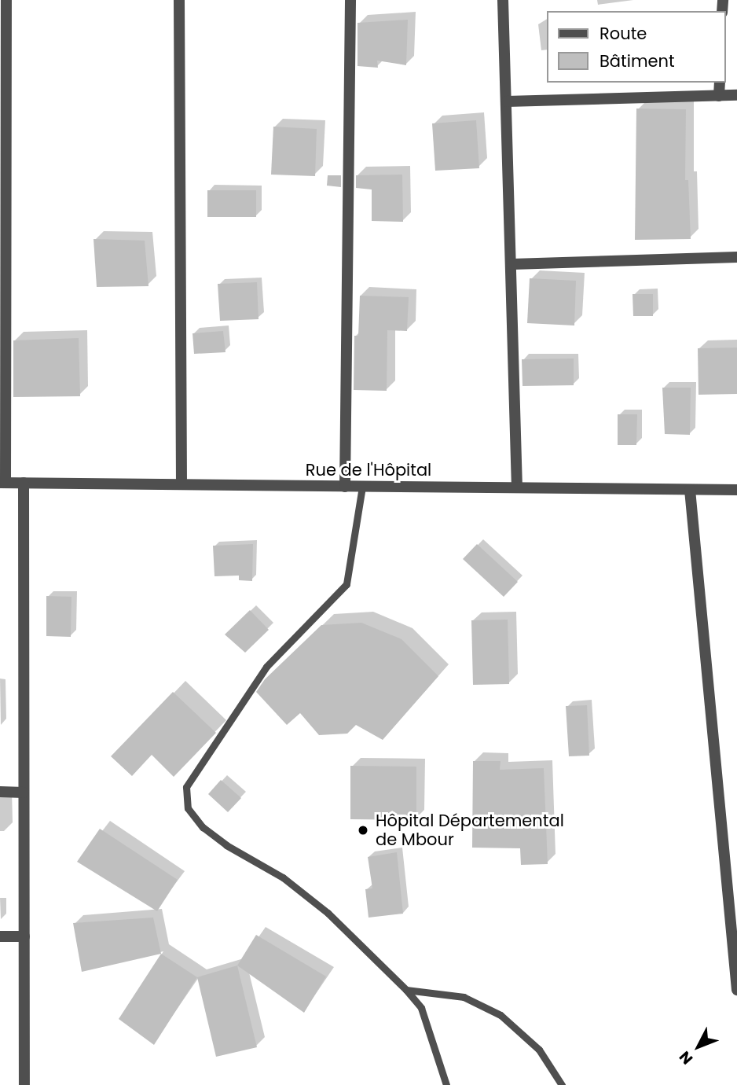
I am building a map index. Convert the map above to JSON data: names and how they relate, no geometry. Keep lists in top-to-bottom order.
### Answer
{
  "streets": {
    "street": ["Rue de l'Hôpital"]
  },
  "places": ["Hôpital Départemental de Mbour"],
  "legend": ["Route", "Bâtiment"],
  "north": "bottom left"
}
